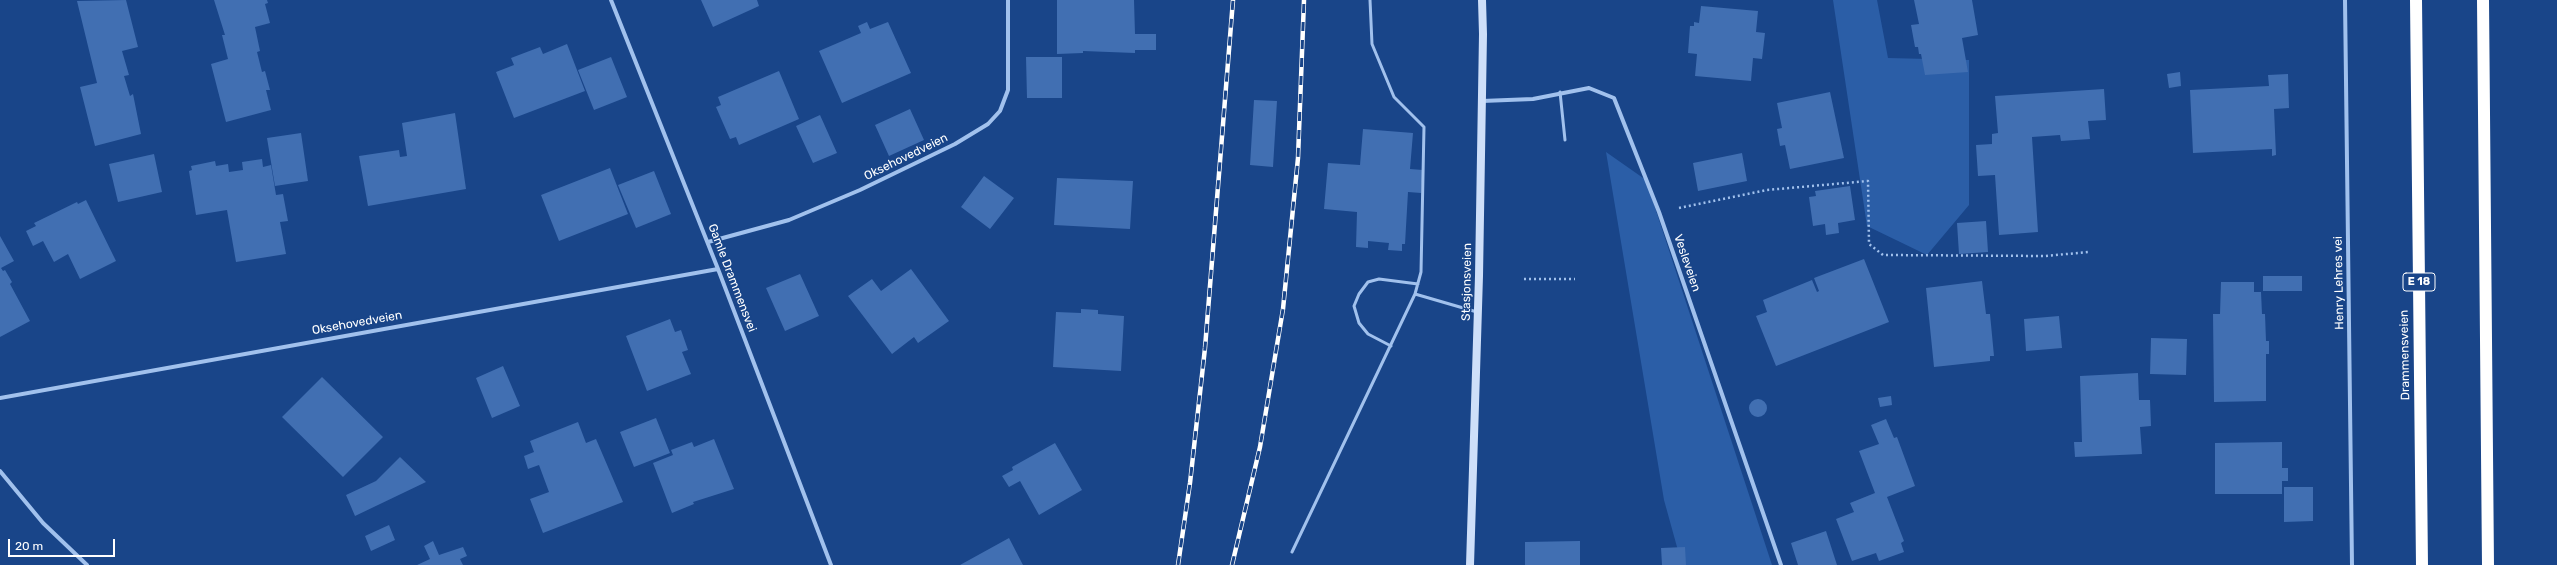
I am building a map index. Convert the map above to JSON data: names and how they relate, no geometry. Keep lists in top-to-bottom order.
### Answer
{
  "streets": {
    "highway": ["E 18", "Drammensveien"],
    "main road": ["Stasjonsveien"],
    "street": [
      "Oksehovedveien",
      "Vesleveien",
      "Gamle Drammensvei",
      "Henry Lehres vei"
    ]
  },
  "crossings": [
    ["Oksehovedveien", "Gamle Drammensvei"],
    ["Vesleveien", "Stasjonsveien"]
  ],
  "scale_bar": "20 m"
}
